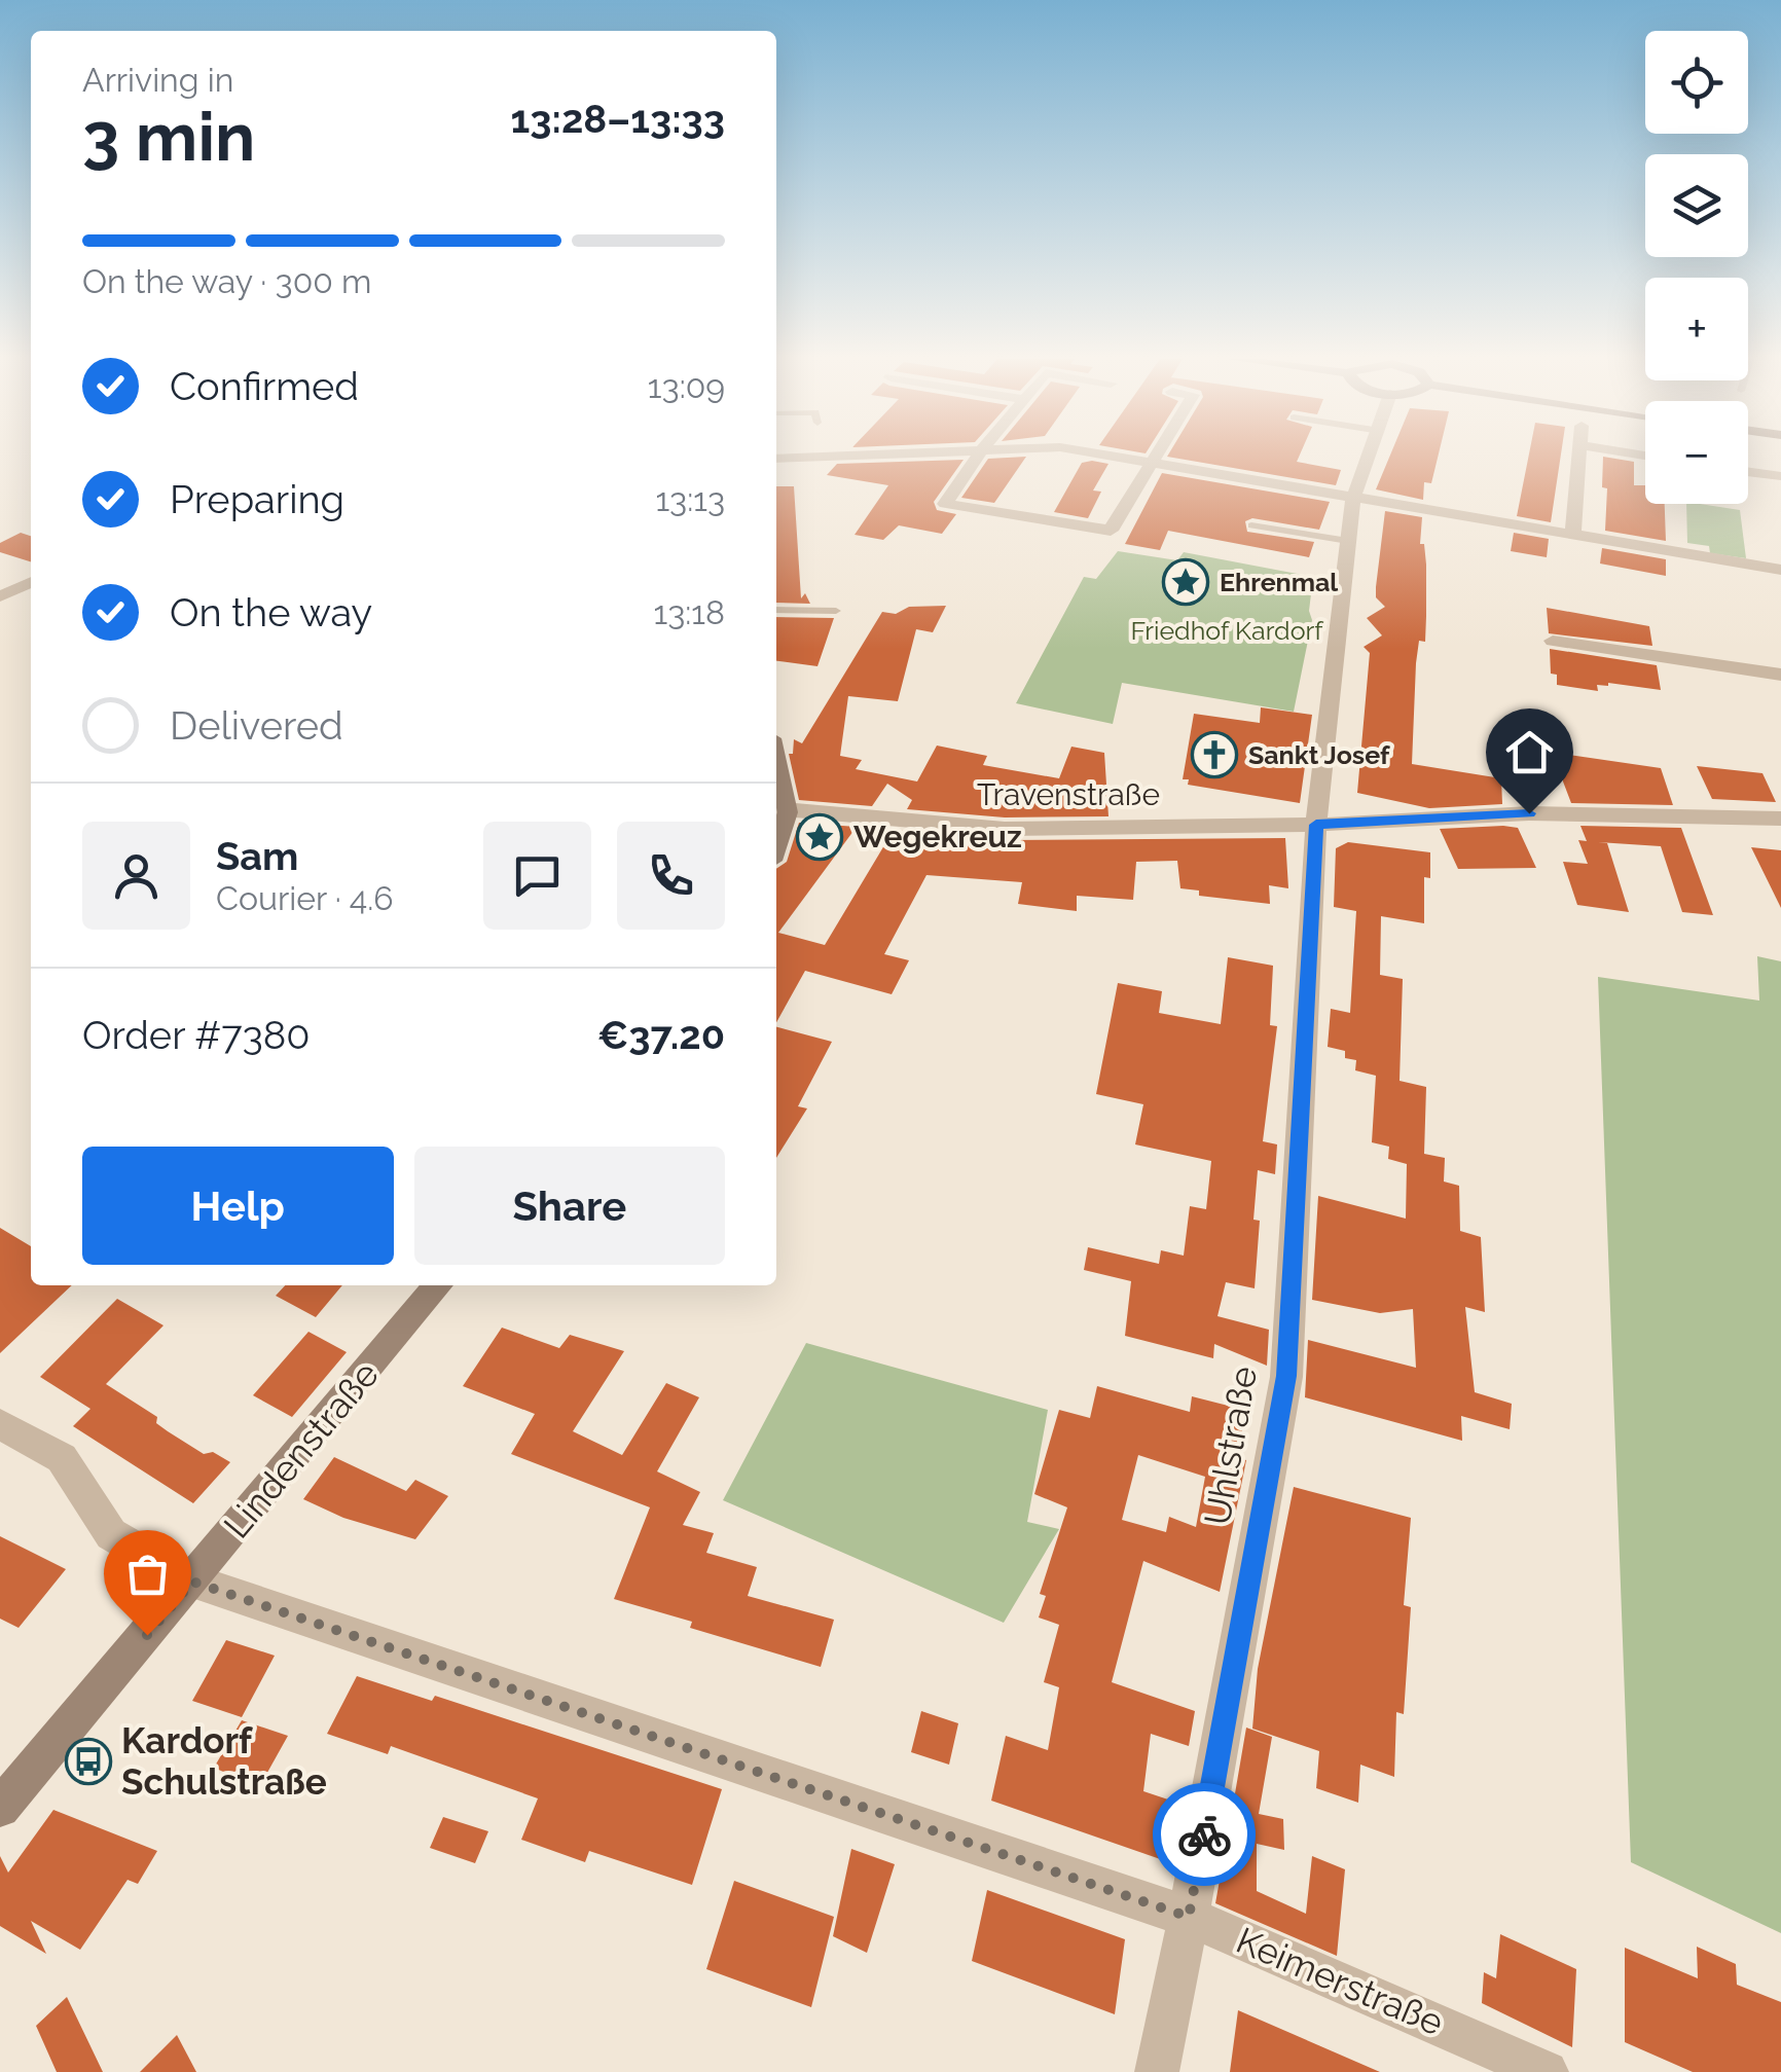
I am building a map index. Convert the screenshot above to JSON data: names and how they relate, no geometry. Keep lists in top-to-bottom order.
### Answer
{
  "streets": {
    "main road": ["Lindenstraße"],
    "street": ["Travenstraße", "Uhlstraße", "Keimerstraße"]
  },
  "crossings": [
    ["Travenstraße", "Uhlstraße"],
    ["Uhlstraße", "Keimerstraße"],
    ["Lindenstraße", "Keimerstraße"]
  ],
  "parks": ["Friedhof Kardorf"],
  "places": {
    "place": ["Ehrenmal", "Wegekreuz"],
    "church": ["Sankt Josef"],
    "bus stop": ["Kardorf Schulstraße"]
  },
  "page": {
    "map_buttons": ["+", "−"],
    "heading": ["3 min", "Arriving in", "13:28–13:33"],
    "panel": [
      "Sam",
      "Courier · 4.6",
      "Order #7380",
      "€37.20"
    ],
    "bar": "On the way · 300 m",
    "list": [
      ["Confirmed", "13:09"],
      ["Preparing", "13:13"],
      ["On the way", "13:18"],
      "Delivered"
    ],
    "buttons": ["Help", "Share"]
  }
}
